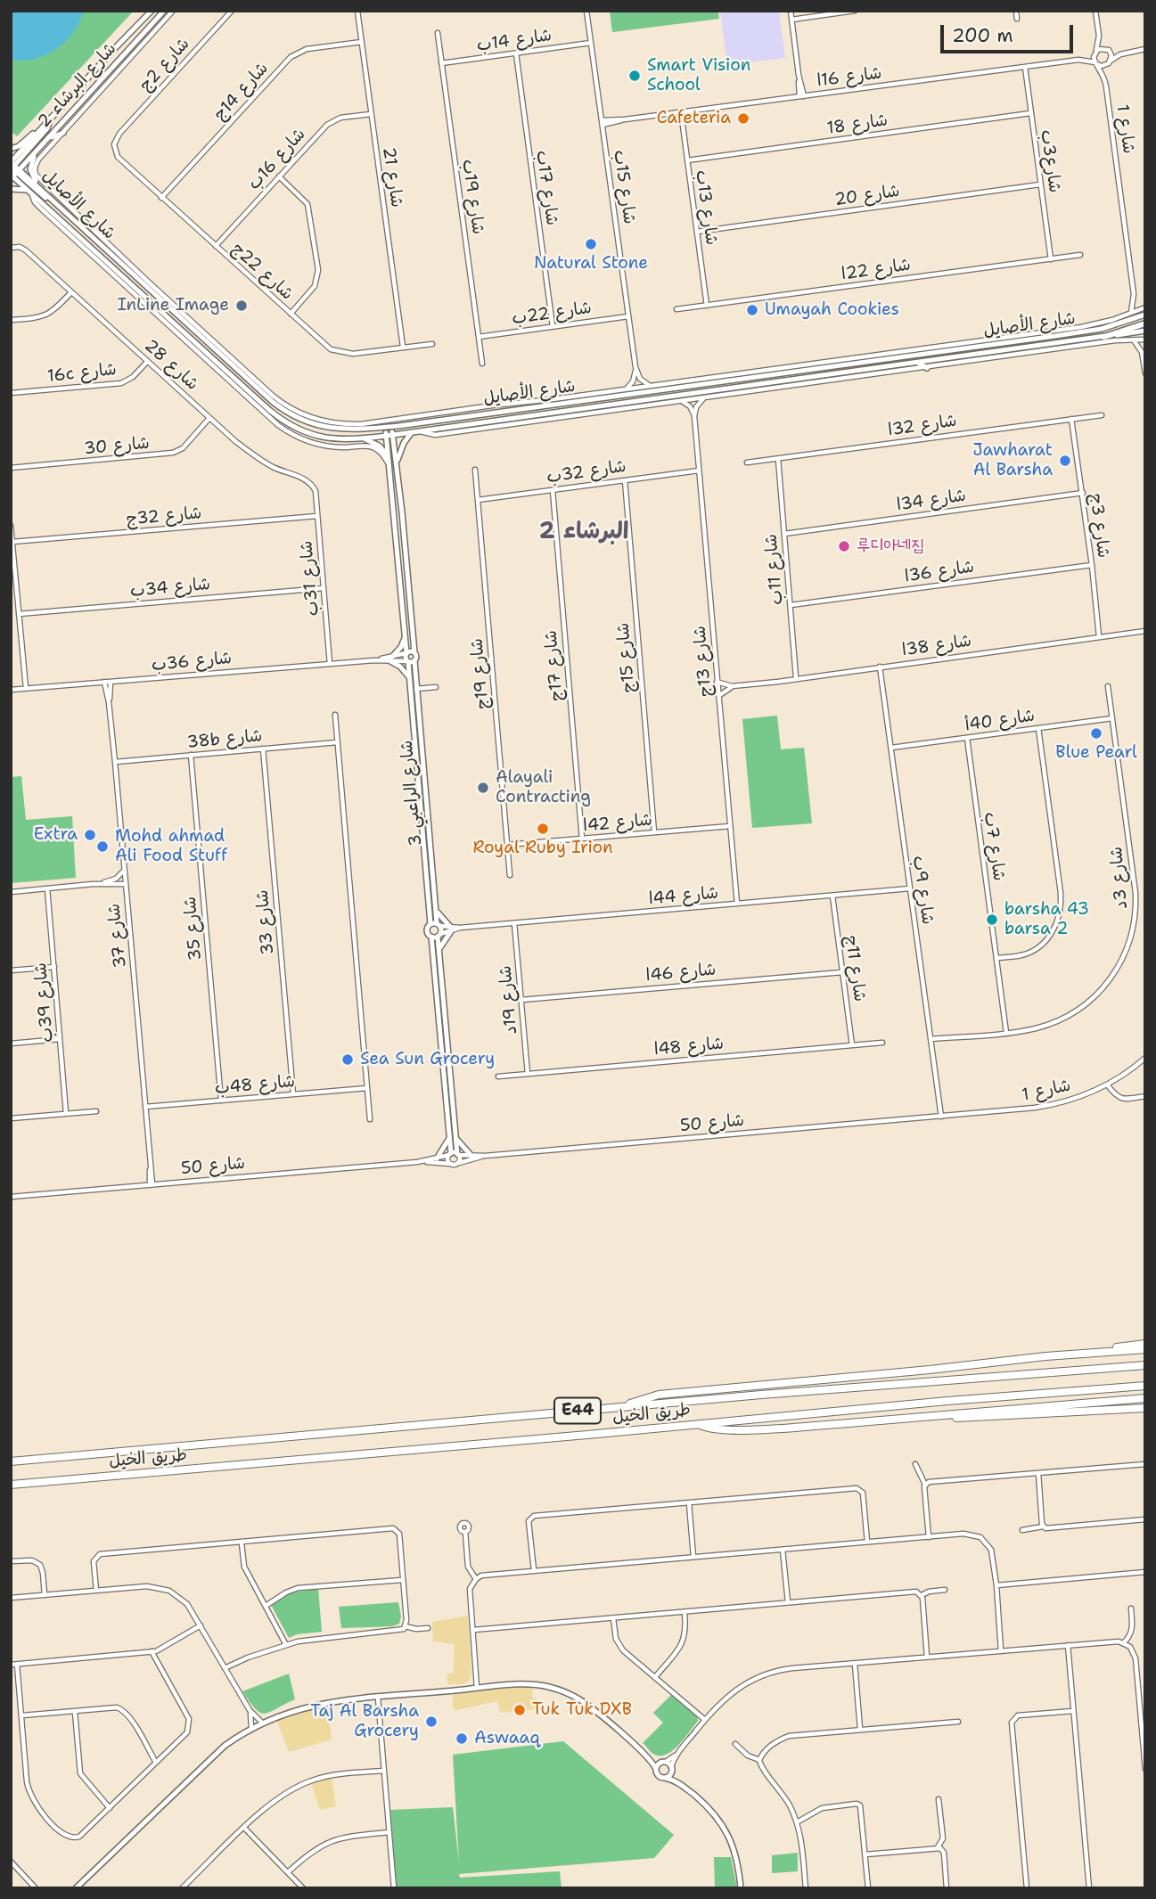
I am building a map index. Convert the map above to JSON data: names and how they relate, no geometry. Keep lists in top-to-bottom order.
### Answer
{
  "streets": {
    "highway": ["E44", "طريق الخيل"],
    "street": [
      "شارع 14ب",
      "شارع 2ج",
      "شارع 16ا",
      "شارع البرشاء 2",
      "شارع 14ج",
      "شارع 18",
      "شارع 1",
      "شارع 16ب",
      "شارع3ب",
      "شارع 21",
      "شارع 15ب",
      "شارع 17ب",
      "شارع 20",
      "شارع 19ب",
      "شارع الأصايل",
      "شارع 13ب",
      "شارع 22ا",
      "شارع 22ج",
      "شارع 22ب",
      "شارع 28",
      "16c شارع",
      "شارع 32ا",
      "شارع 30",
      "شارع 32ب",
      "شارع 34ا",
      "شارع 32ج",
      "شارع 3ج",
      "شارع 11ب",
      "شارع 36ا",
      "شارع 31ب",
      "شارع 34ب",
      "شارع 38ا",
      "شارع 15ج",
      "شارع 13ج",
      "شارع 36ب",
      "شارع 17ج",
      "شارع 19ج",
      "شارع 40أ",
      "38b شارع",
      "شارع الراعبي 3",
      "شارع 42ا",
      "شارع 7ب",
      "شارع 3د",
      "شارع 9ب",
      "شارع 44ا",
      "شارع 33",
      "شارع 35",
      "شارع 37",
      "شارع 11ج",
      "شارع 46ا",
      "شارع 19د",
      "شارع 39ب",
      "شارع 48ا",
      "شارع 48ب",
      "شارع 50"
    ]
  },
  "crossings": [
    ["شارع 14ب", "شارع 15ب"],
    ["شارع 14ب", "شارع 17ب"],
    ["شارع 14ب", "شارع 19ب"],
    ["شارع 2ج", "شارع 22ج"],
    ["شارع 16ا", "شارع 1"],
    ["شارع 16ا", "شارع3ب"],
    ["شارع 16ا", "شارع 15ب"],
    ["شارع 16ا", "شارع 13ب"],
    ["شارع البرشاء 2", "شارع الأصايل"],
    ["شارع 14ج", "شارع 21"],
    ["شارع 14ج", "شارع 22ج"],
    ["شارع 18", "شارع3ب"],
    ["شارع 18", "شارع 13ب"],
    ["شارع 1", "شارع 9ب"],
    ["شارع 1", "شارع 50"],
    ["شارع 16ب", "شارع 21"],
    ["شارع 16ب", "شارع 22ج"],
    ["شارع3ب", "شارع 20"],
    ["شارع3ب", "شارع 22ا"],
    ["شارع 21", "شارع 22ج"],
    ["شارع 15ب", "شارع 22ب"],
    ["شارع 17ب", "شارع 22ب"],
    ["شارع 20", "شارع 13ب"],
    ["شارع 19ب", "شارع 22ب"],
    ["شارع 13ب", "شارع 22ا"],
    ["شارع 28", "16c شارع"],
    ["شارع 28", "شارع 30"],
    ["شارع 28", "شارع 31ب"],
    ["شارع 32ا", "شارع 3ج"],
    ["شارع 32ا", "شارع 11ب"],
    ["شارع 32ب", "شارع 15ج"],
    ["شارع 32ب", "شارع 13ج"],
    ["شارع 32ب", "شارع 17ج"],
    ["شارع 32ب", "شارع 19ج"],
    ["شارع 34ا", "شارع 3ج"],
    ["شارع 34ا", "شارع 11ب"],
    ["شارع 32ج", "شارع 31ب"],
    ["شارع 3ج", "شارع 36ا"],
    ["شارع 3ج", "شارع 38ا"],
    ["شارع 11ب", "شارع 36ا"],
    ["شارع 11ب", "شارع 38ا"],
    ["شارع 31ب", "شارع 34ب"],
    ["شارع 31ب", "شارع 36ب"],
    ["شارع 38ا", "شارع 13ج"],
    ["شارع 38ا", "شارع 9ب"],
    ["شارع 15ج", "شارع 42ا"],
    ["شارع 13ج", "شارع 42ا"],
    ["شارع 13ج", "شارع 44ا"],
    ["شارع 36ب", "شارع الراعبي 3"],
    ["شارع 36ب", "شارع 37"],
    ["شارع 17ج", "شارع 42ا"],
    ["شارع 19ج", "شارع 42ا"],
    ["شارع 40أ", "شارع 7ب"],
    ["شارع 40أ", "شارع 3د"],
    ["شارع 40أ", "شارع 9ب"],
    ["38b شارع", "شارع 33"],
    ["38b شارع", "شارع 35"],
    ["38b شارع", "شارع 37"],
    ["شارع الراعبي 3", "شارع 44ا"],
    ["شارع 7ب", "شارع 3د"],
    ["شارع 3د", "شارع 9ب"],
    ["شارع 9ب", "شارع 44ا"],
    ["شارع 9ب", "شارع 50"],
    ["شارع 44ا", "شارع 11ج"],
    ["شارع 44ا", "شارع 19د"],
    ["شارع 33", "شارع 48ب"],
    ["شارع 35", "شارع 48ب"],
    ["شارع 37", "شارع 48ب"],
    ["شارع 37", "شارع 50"],
    ["شارع 11ج", "شارع 46ا"],
    ["شارع 11ج", "شارع 48ا"],
    ["شارع 46ا", "شارع 19د"],
    ["شارع 19د", "شارع 48ا"]
  ],
  "districts": ["البرشاء 2"],
  "places": [
    "Smart Vision School",
    "Cafeteria",
    "Natural Stone",
    "InLine Image",
    "Umayah Cookies",
    "Jawharat Al Barsha",
    "루디아네집",
    "Blue Pearl",
    "Alayali Contracting",
    "Royal Ruby Irion",
    "Extra",
    "Mohd ahmad Ali Food Stuff",
    "barsha 43 barsa 2",
    "Sea Sun Grocery",
    "Tuk Tuk DXB",
    "Taj Al Barsha Grocery",
    "Aswaaq"
  ],
  "scale_bar": "200 m"
}
